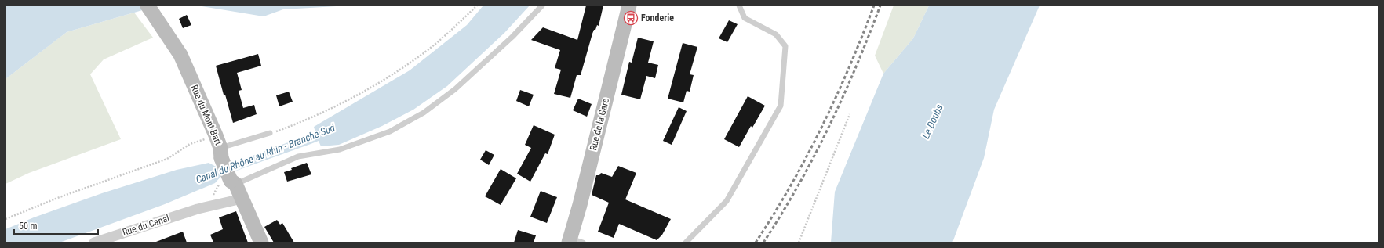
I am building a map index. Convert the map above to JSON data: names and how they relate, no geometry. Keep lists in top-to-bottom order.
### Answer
{
  "streets": {
    "main road": ["Rue du Mont Bart", "Rue de la Gare"],
    "street": ["Rue du Canal"]
  },
  "crossings": [
    ["Rue du Mont Bart", "Rue du Canal"]
  ],
  "water": ["Le Doubs", "Canal du Rhône au Rhin - Branche Sud"],
  "places": {
    "bus stop": ["Fonderie"]
  },
  "scale_bar": "50 m"
}
